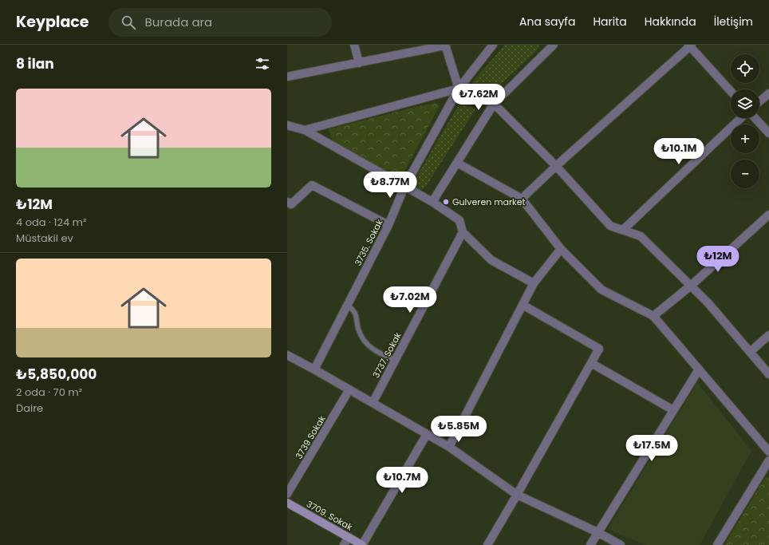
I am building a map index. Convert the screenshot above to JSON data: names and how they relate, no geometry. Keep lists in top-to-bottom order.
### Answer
{
  "streets": {
    "street": [
      "3735. Sokak",
      "3737. Sokak",
      "3739 Sokak",
      "3709. Sokak"
    ]
  },
  "places": ["Gulveren market"],
  "page": {
    "header": "Keyplace",
    "search": "Burada ara",
    "nav": [
      "Ana sayfa",
      "Harita",
      "Hakkında",
      "İletişim"
    ],
    "heading": "8 ilan",
    "map_buttons": ["+", "−"],
    "list": [
      {
        "name": "₺12M",
        "note": "4 oda · 124 m² · Müstakil ev"
      },
      {
        "name": "₺5,850,000",
        "note": "2 oda · 70 m² · Daire"
      }
    ],
    "price": [
      "₺7.62M",
      "₺10.1M",
      "₺8.77M",
      "₺12M",
      "₺7.02M",
      "₺5.85M",
      "₺17.5M",
      "₺10.7M"
    ]
  }
}
